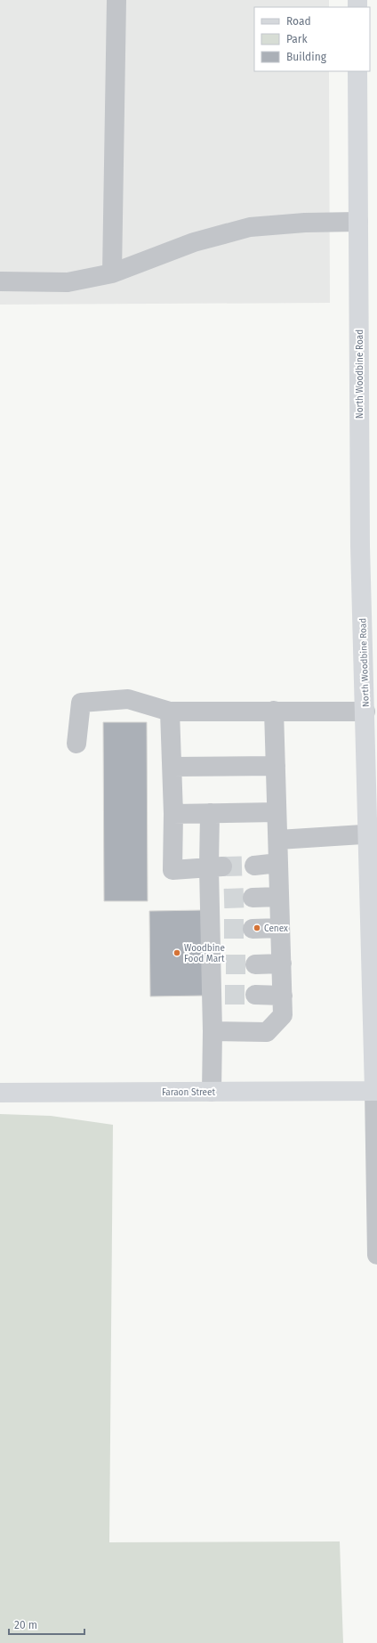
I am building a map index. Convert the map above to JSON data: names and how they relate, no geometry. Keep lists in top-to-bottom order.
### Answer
{
  "streets": {
    "main road": ["North Woodbine Road", "Faraon Street"]
  },
  "crossings": [
    ["North Woodbine Road", "Faraon Street"]
  ],
  "places": ["Cenex", "Woodbine Food Mart"],
  "legend": ["Road", "Park", "Building"],
  "scale_bar": "20 m"
}
